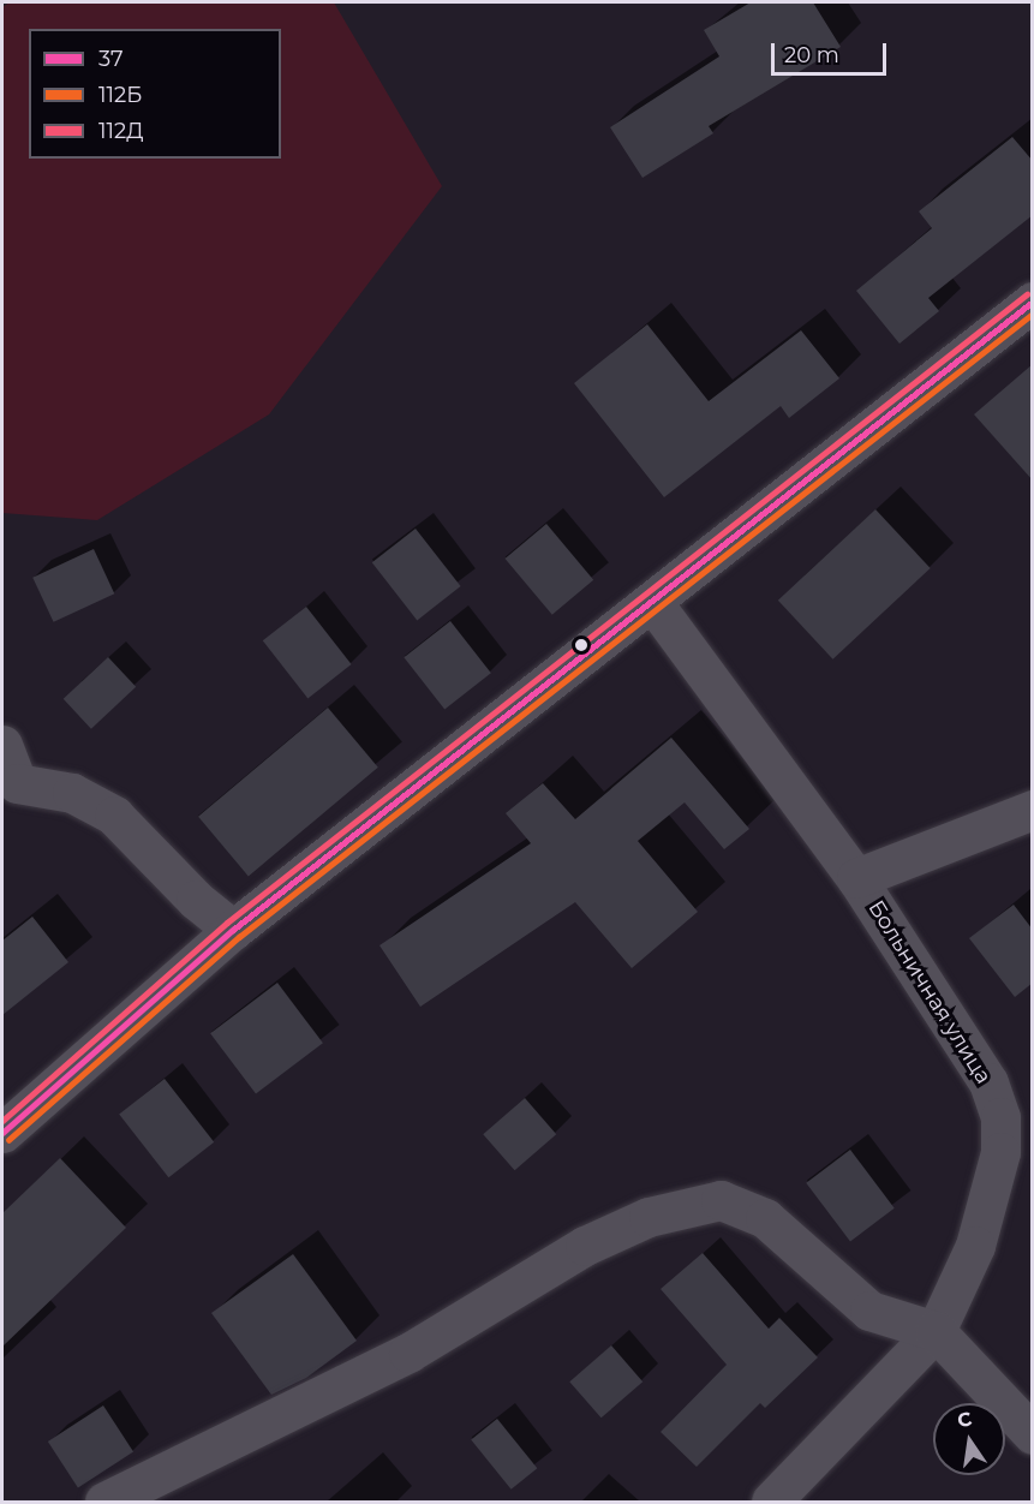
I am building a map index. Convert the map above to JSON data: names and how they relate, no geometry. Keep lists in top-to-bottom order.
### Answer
{
  "streets": {
    "street": ["Больничная улица"]
  },
  "lines": ["transit line 112Д", "transit line 37", "transit line 112Б"],
  "legend": ["37", "112Б", "112Д"],
  "scale_bar": "20 m",
  "north": "top"
}
